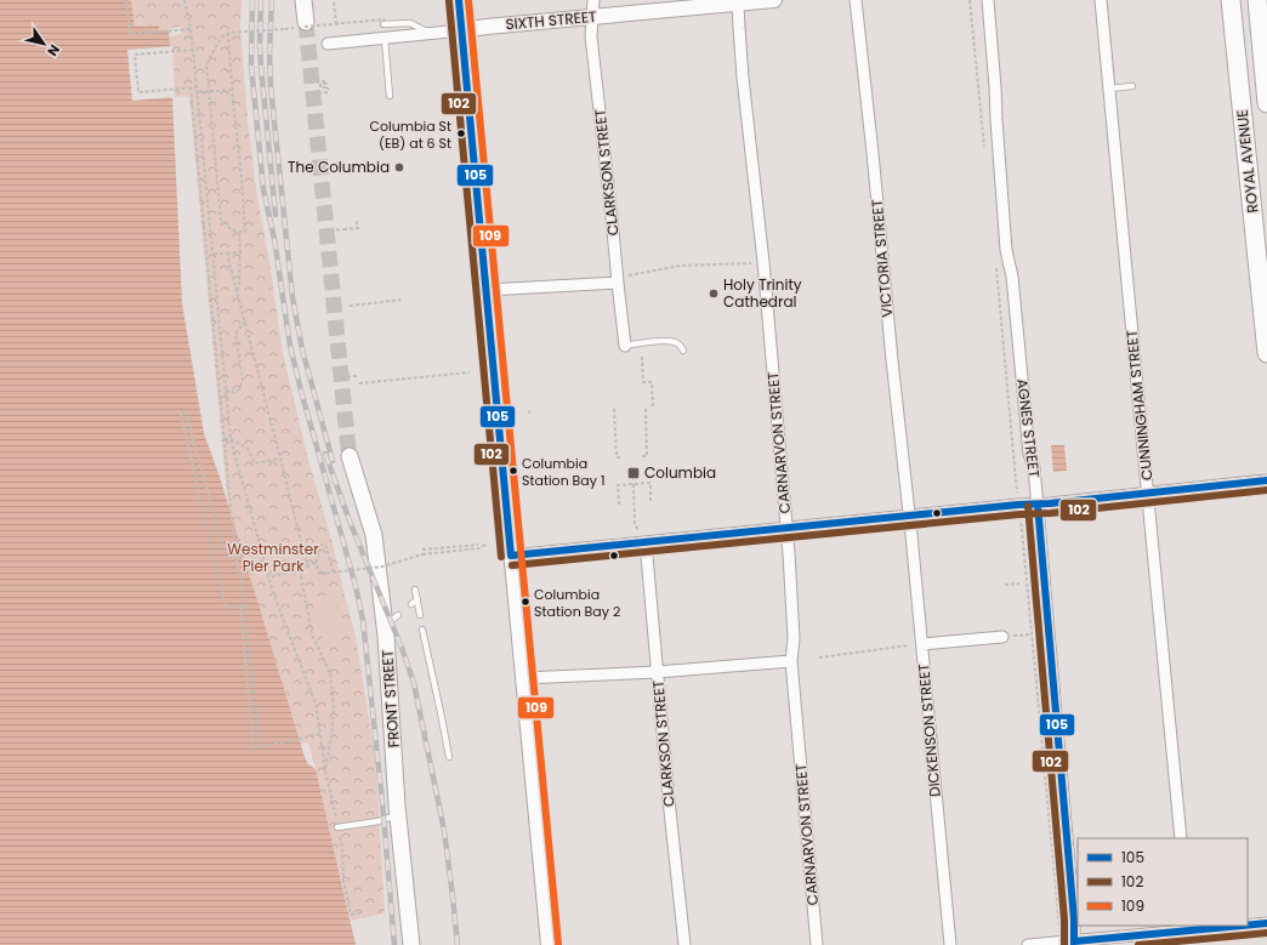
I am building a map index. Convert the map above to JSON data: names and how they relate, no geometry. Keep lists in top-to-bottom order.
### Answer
{
  "streets": {
    "main road": ["ROYAL AVENUE", "FRONT STREET"],
    "street": [
      "SIXTH STREET",
      "CLARKSON STREET",
      "VICTORIA STREET",
      "CUNNINGHAM STREET",
      "AGNES STREET",
      "CARNARVON STREET",
      "DICKENSON STREET"
    ]
  },
  "crossings": [
    ["SIXTH STREET", "CLARKSON STREET"],
    ["SIXTH STREET", "CARNARVON STREET"],
    ["VICTORIA STREET", "DICKENSON STREET"]
  ],
  "parks": ["Westminster Pier Park"],
  "places": {
    "other": [
      "Columbia St (EB) at 6 St",
      "The Columbia",
      "Holy Trinity Cathedral",
      "Columbia Station Bay 1",
      "Columbia Station Bay 2"
    ],
    "transit": ["Columbia"]
  },
  "lines": ["transit line 105", "transit line 109", "transit line 102"],
  "legend": ["105", "102", "109"],
  "north": "bottom right"
}
